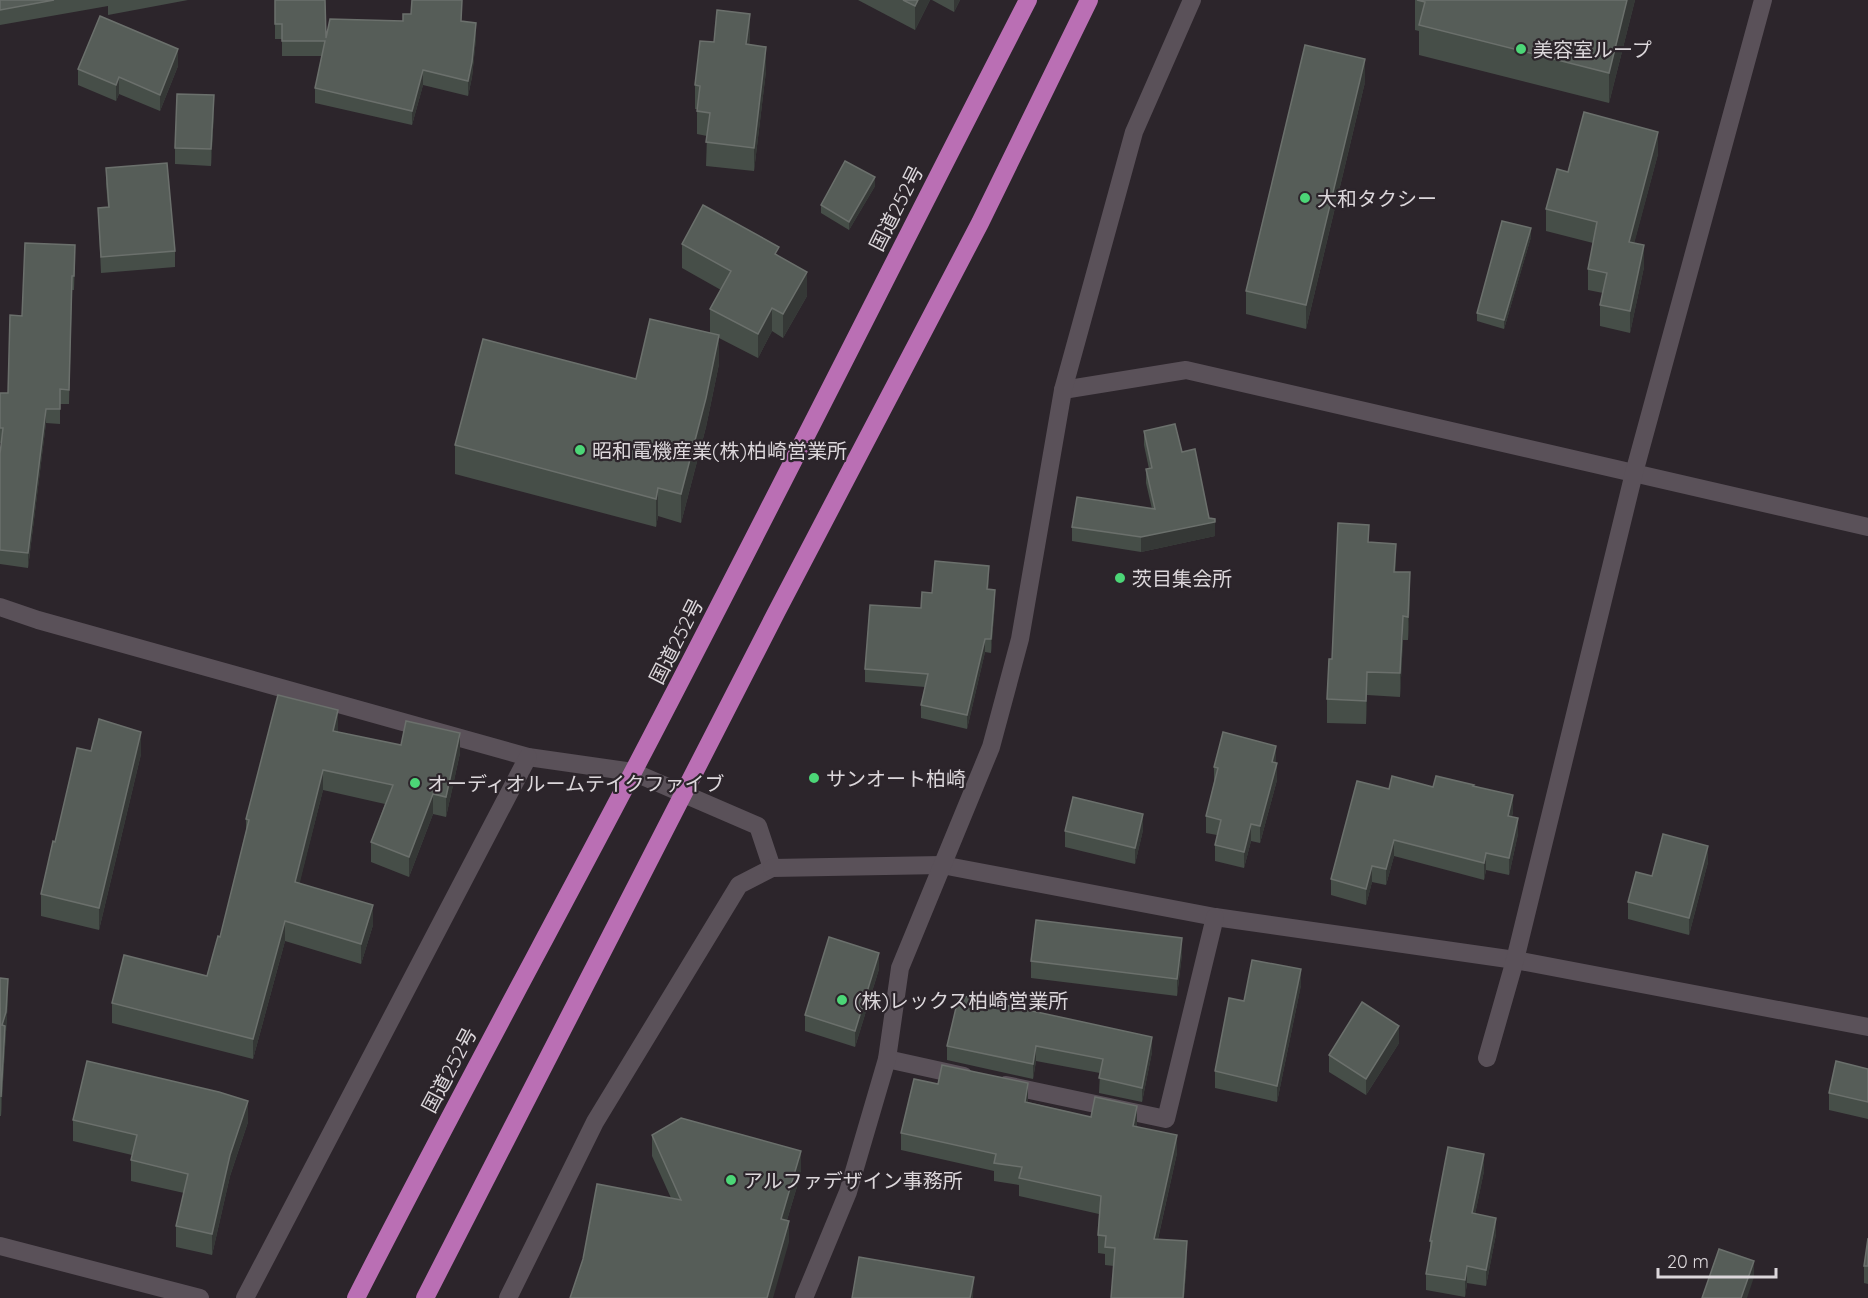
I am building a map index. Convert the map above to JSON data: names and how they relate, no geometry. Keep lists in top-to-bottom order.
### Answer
{
  "streets": {
    "highway": ["国道252号"]
  },
  "places": [
    "美容室ループ",
    "大和タクシー",
    "昭和電機産業(株)柏崎営業所",
    "茨目集会所",
    "サンオート柏崎",
    "オーディオルームテイクファイブ",
    "(株)レックス柏崎営業所",
    "アルファデザイン事務所"
  ],
  "scale_bar": "20 m"
}
